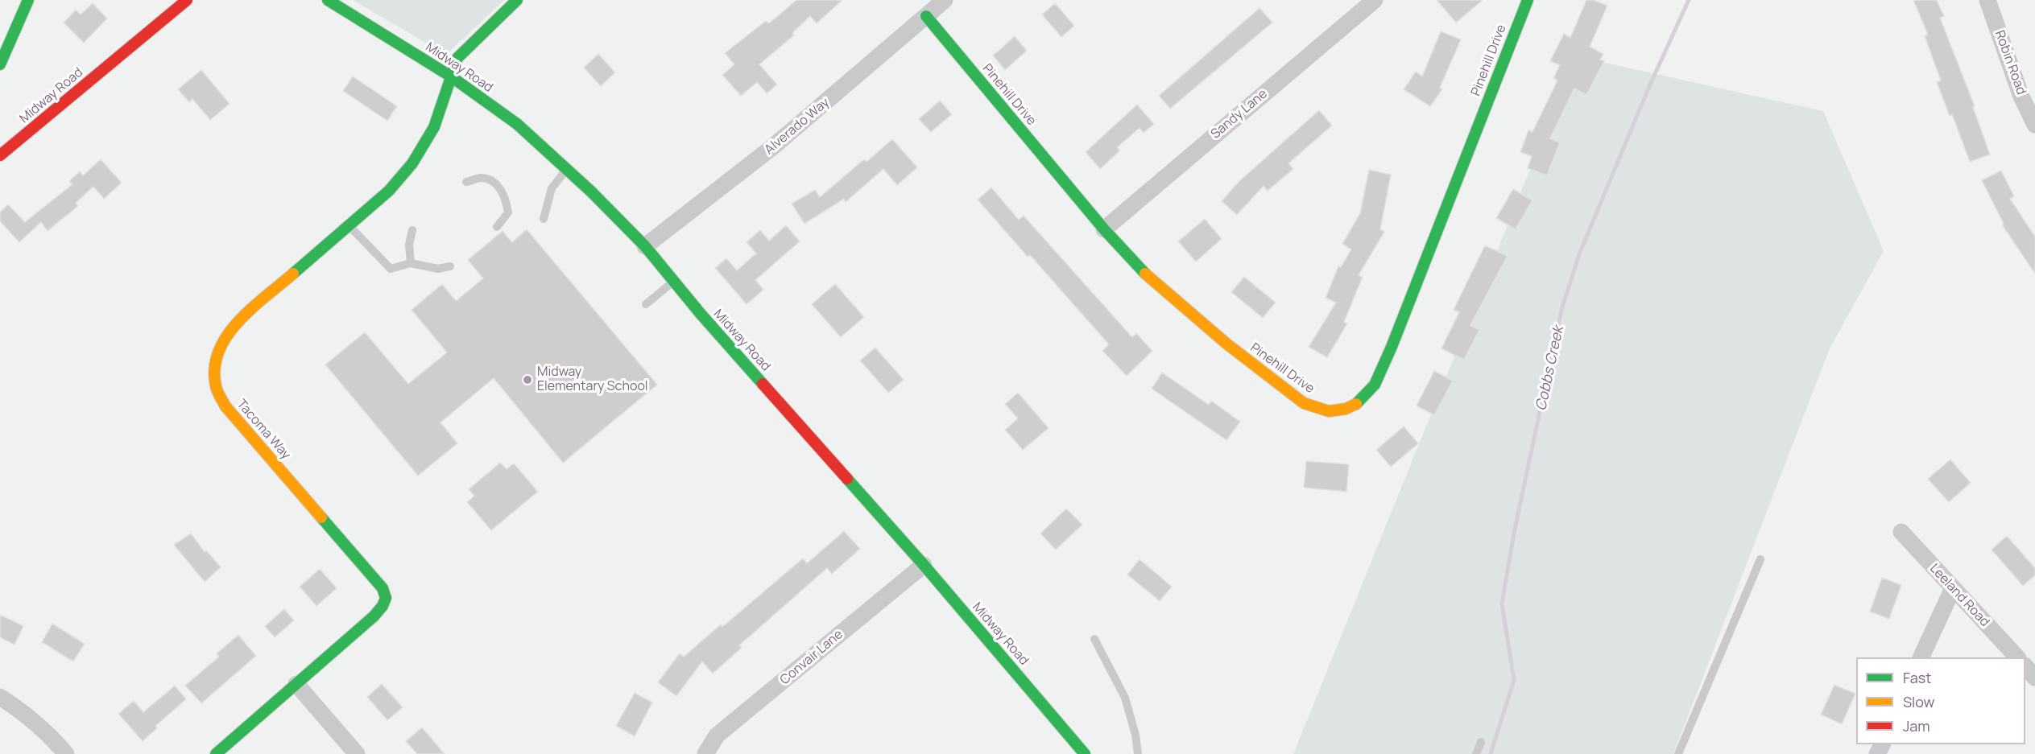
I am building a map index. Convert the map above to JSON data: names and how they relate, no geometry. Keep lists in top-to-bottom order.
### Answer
{
  "streets": {
    "street": [
      "Pinehill Drive",
      "Robin Road",
      "Midway Road",
      "Sandy Lane",
      "Alverado Way",
      "Tacoma Way",
      "Leeland Road",
      "Convair Lane"
    ]
  },
  "crossings": [
    ["Pinehill Drive", "Sandy Lane"],
    ["Pinehill Drive", "Alverado Way"],
    ["Midway Road", "Alverado Way"],
    ["Midway Road", "Tacoma Way"],
    ["Midway Road", "Convair Lane"]
  ],
  "water": ["Cobbs Creek"],
  "places": ["Midway Elementary School"],
  "legend": ["Fast", "Slow", "Jam"]
}
